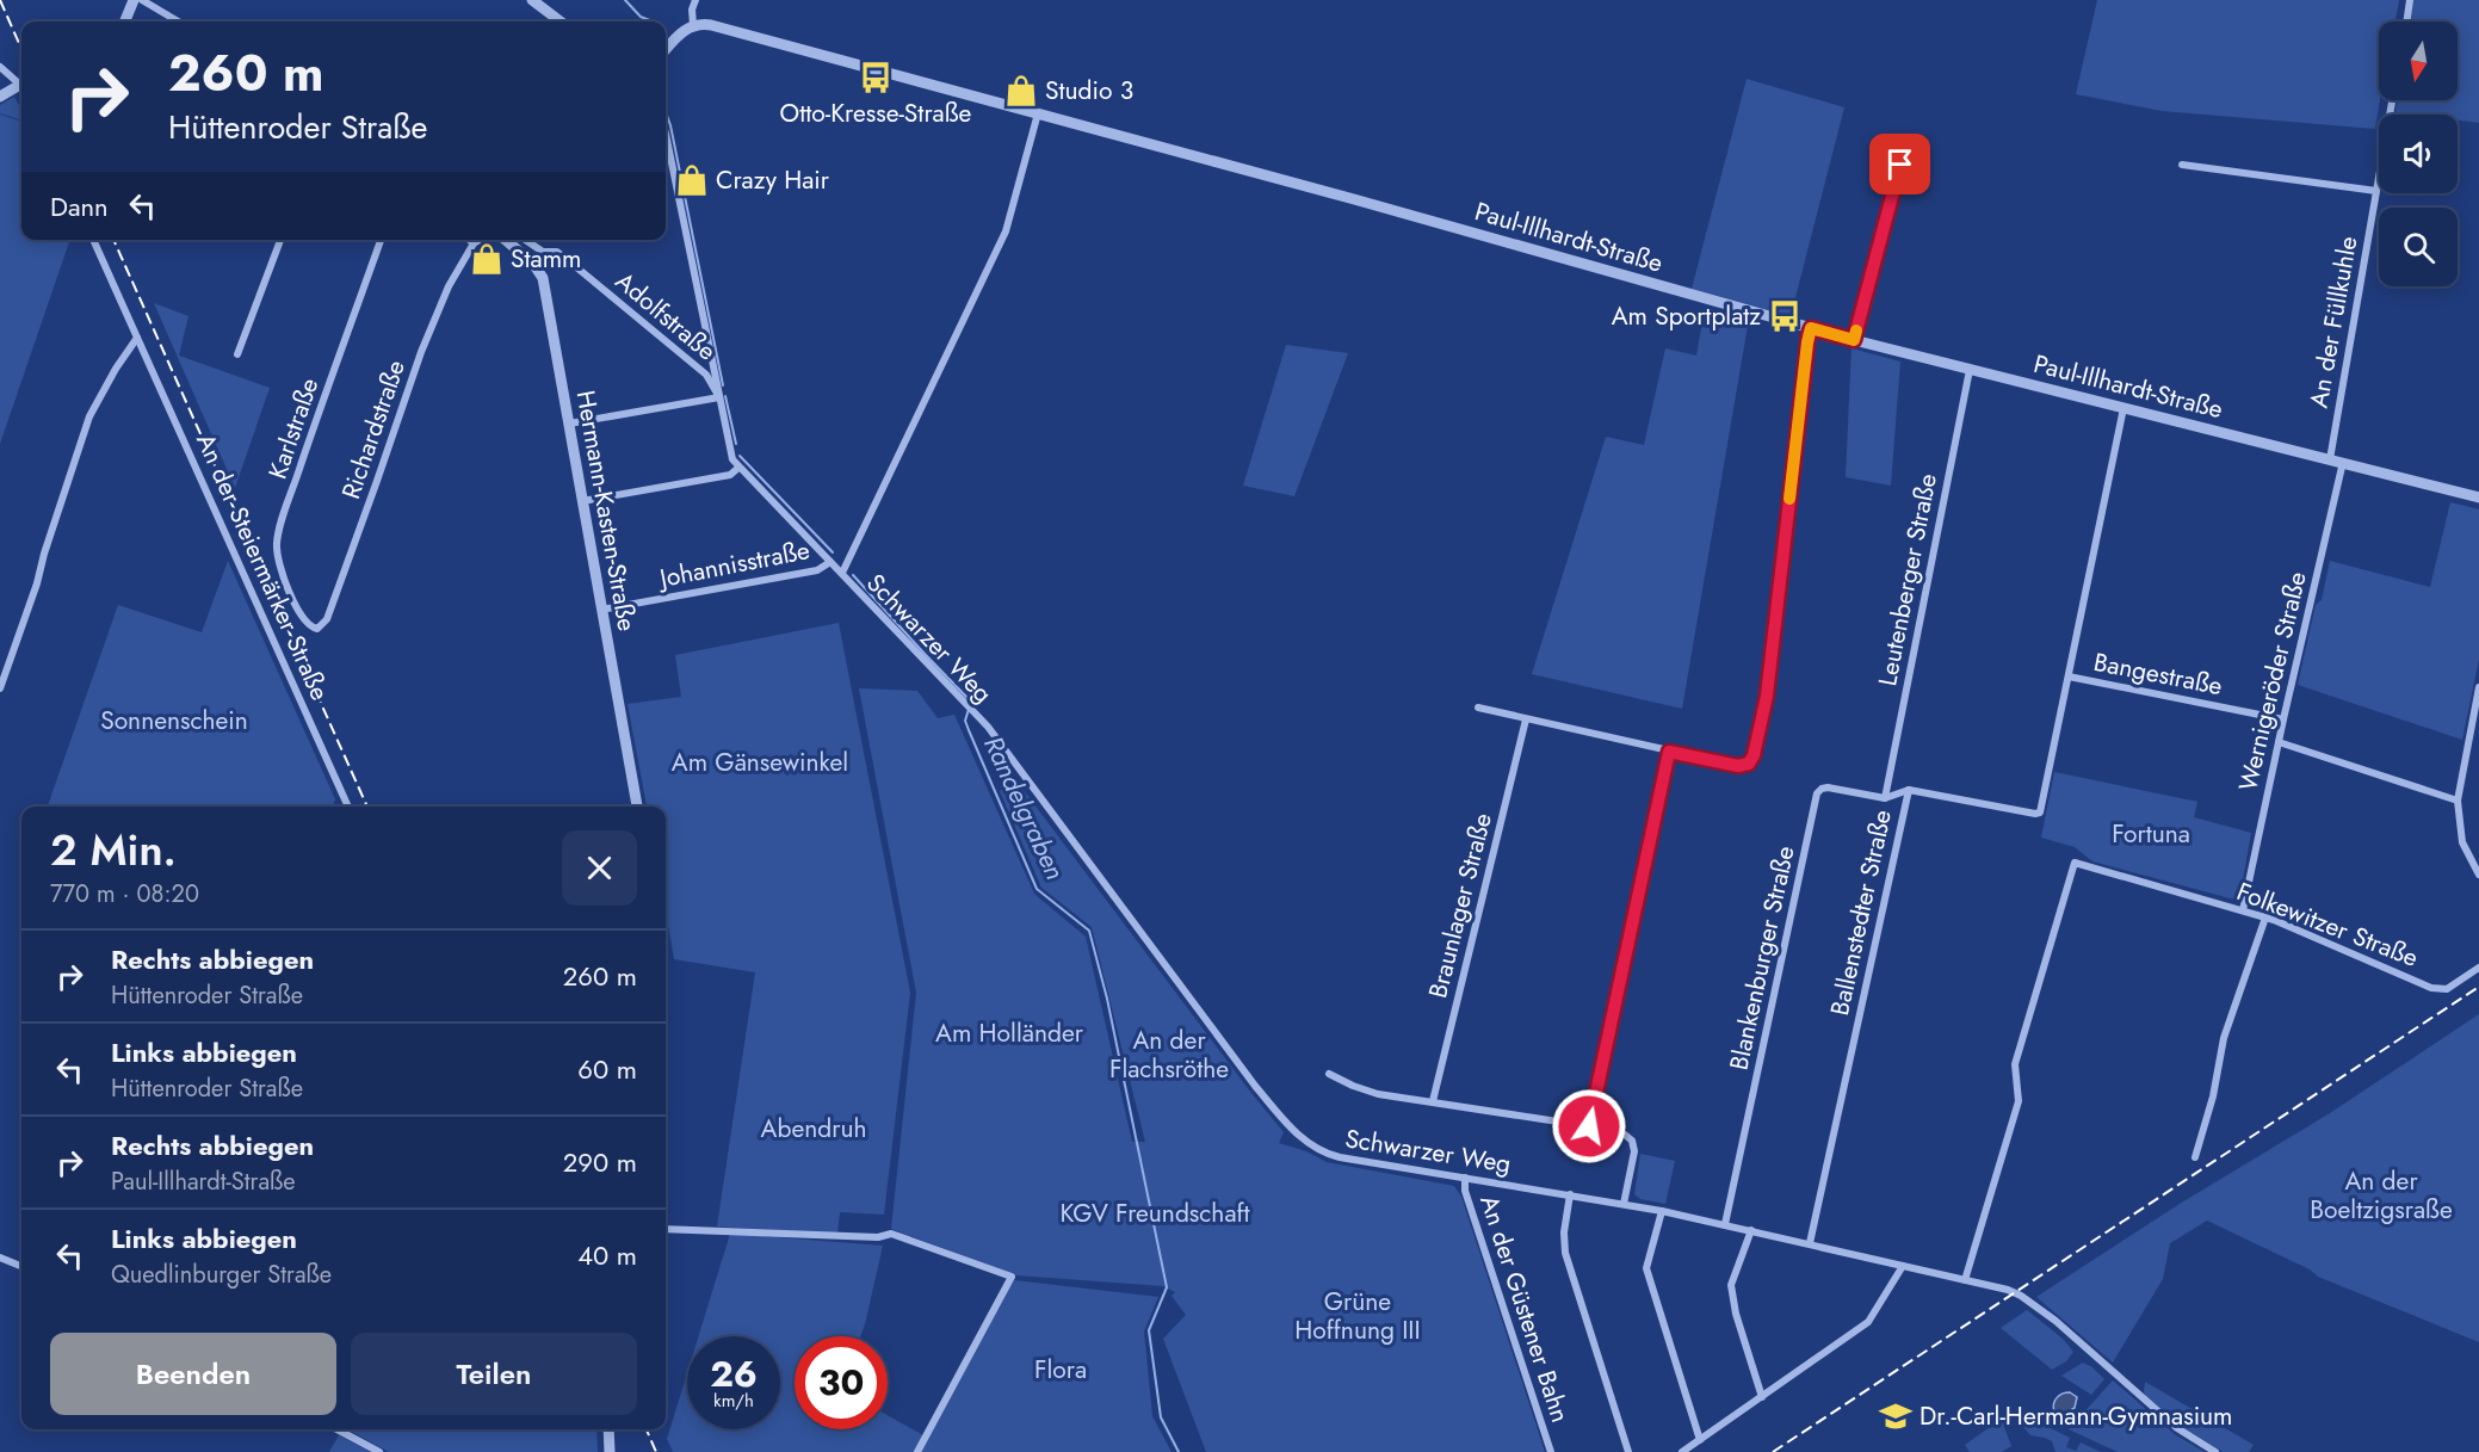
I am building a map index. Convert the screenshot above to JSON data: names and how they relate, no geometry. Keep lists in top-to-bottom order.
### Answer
{
  "streets": {
    "street": [
      "Paul-Illhardt-Straße",
      "Adolfstraße",
      "An der Füllkuhle",
      "Karlstraße",
      "Richardstraße",
      "Hermann-Kasten-Straße",
      "Johannisstraße",
      "An der Steiermärker Straße",
      "Leutenberger Straße",
      "Schwarzer Weg",
      "Bangestraße",
      "Wernigeröder Straße",
      "Braunlager Straße",
      "Ballenstedter Straße",
      "Folkewitzer Straße",
      "Blankenburger Straße",
      "An der Güstener Bahn"
    ]
  },
  "crossings": [
    ["Paul-Illhardt-Straße", "An der Füllkuhle"],
    ["Paul-Illhardt-Straße", "Leutenberger Straße"],
    ["Paul-Illhardt-Straße", "Wernigeröder Straße"],
    ["Paul-Illhardt-Straße", "Ballenstedter Straße"],
    ["Karlstraße", "Richardstraße"],
    ["Hermann-Kasten-Straße", "Johannisstraße"],
    ["Leutenberger Straße", "Blankenburger Straße"],
    ["Schwarzer Weg", "Ballenstedter Straße"],
    ["Schwarzer Weg", "Folkewitzer Straße"],
    ["Schwarzer Weg", "Blankenburger Straße"],
    ["Schwarzer Weg", "An der Güstener Bahn"],
    ["Bangestraße", "Wernigeröder Straße"],
    ["Bangestraße", "Ballenstedter Straße"],
    ["Wernigeröder Straße", "Folkewitzer Straße"],
    ["Ballenstedter Straße", "Blankenburger Straße"]
  ],
  "water": ["Randelgraben"],
  "parks": [
    "Sonnenschein",
    "Am Gänsewinkel",
    "Fortuna",
    "Am Holländer",
    "An der Flachsröthe",
    "Abendruh",
    "An der Boeltzigsraße",
    "KGV Freundschaft",
    "Grüne Hoffnung III",
    "Flora"
  ],
  "places": {
    "bus stop": ["Otto-Kresse-Straße", "Am Sportplatz"],
    "shop": ["Studio 3", "Crazy Hair", "Stamm"],
    "school or university": ["Dr.-Carl-Hermann-Gymnasium"]
  },
  "north": "bottom",
  "page": {
    "turn": ["260 m", "Hüttenroder Straße"],
    "then": "Dann",
    "heading": ["2 Min.", "770 m · 08:20"],
    "list": [
      {
        "name": "Rechts abbiegen",
        "note": "Hüttenroder Straße",
        "value": "260 m"
      },
      {
        "name": "Links abbiegen",
        "note": "Hüttenroder Straße",
        "value": "60 m"
      },
      {
        "name": "Rechts abbiegen",
        "note": "Paul-Illhardt-Straße",
        "value": "290 m"
      },
      {
        "name": "Links abbiegen",
        "note": "Quedlinburger Straße",
        "value": "40 m"
      }
    ],
    "buttons": ["Beenden", "Teilen"],
    "speed": "26 km/h",
    "limit": "30"
  }
}
